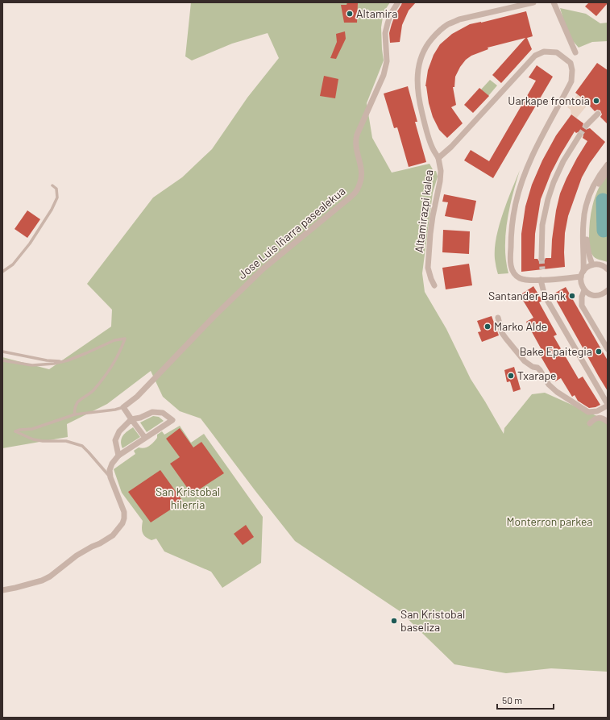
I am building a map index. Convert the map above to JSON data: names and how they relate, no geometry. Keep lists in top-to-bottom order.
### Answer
{
  "streets": {
    "street": ["Altamirazpi kalea", "Jose Luis Iñarra pasealekua"]
  },
  "parks": ["San Kristobal hilerria", "Monterron parkea"],
  "places": [
    "Altamira",
    "Uarkape frontoia",
    "Santander Bank",
    "Marko Alde",
    "Bake Epaitegia",
    "Txarape",
    "San Kristobal baseliza"
  ],
  "scale_bar": "50 m"
}
